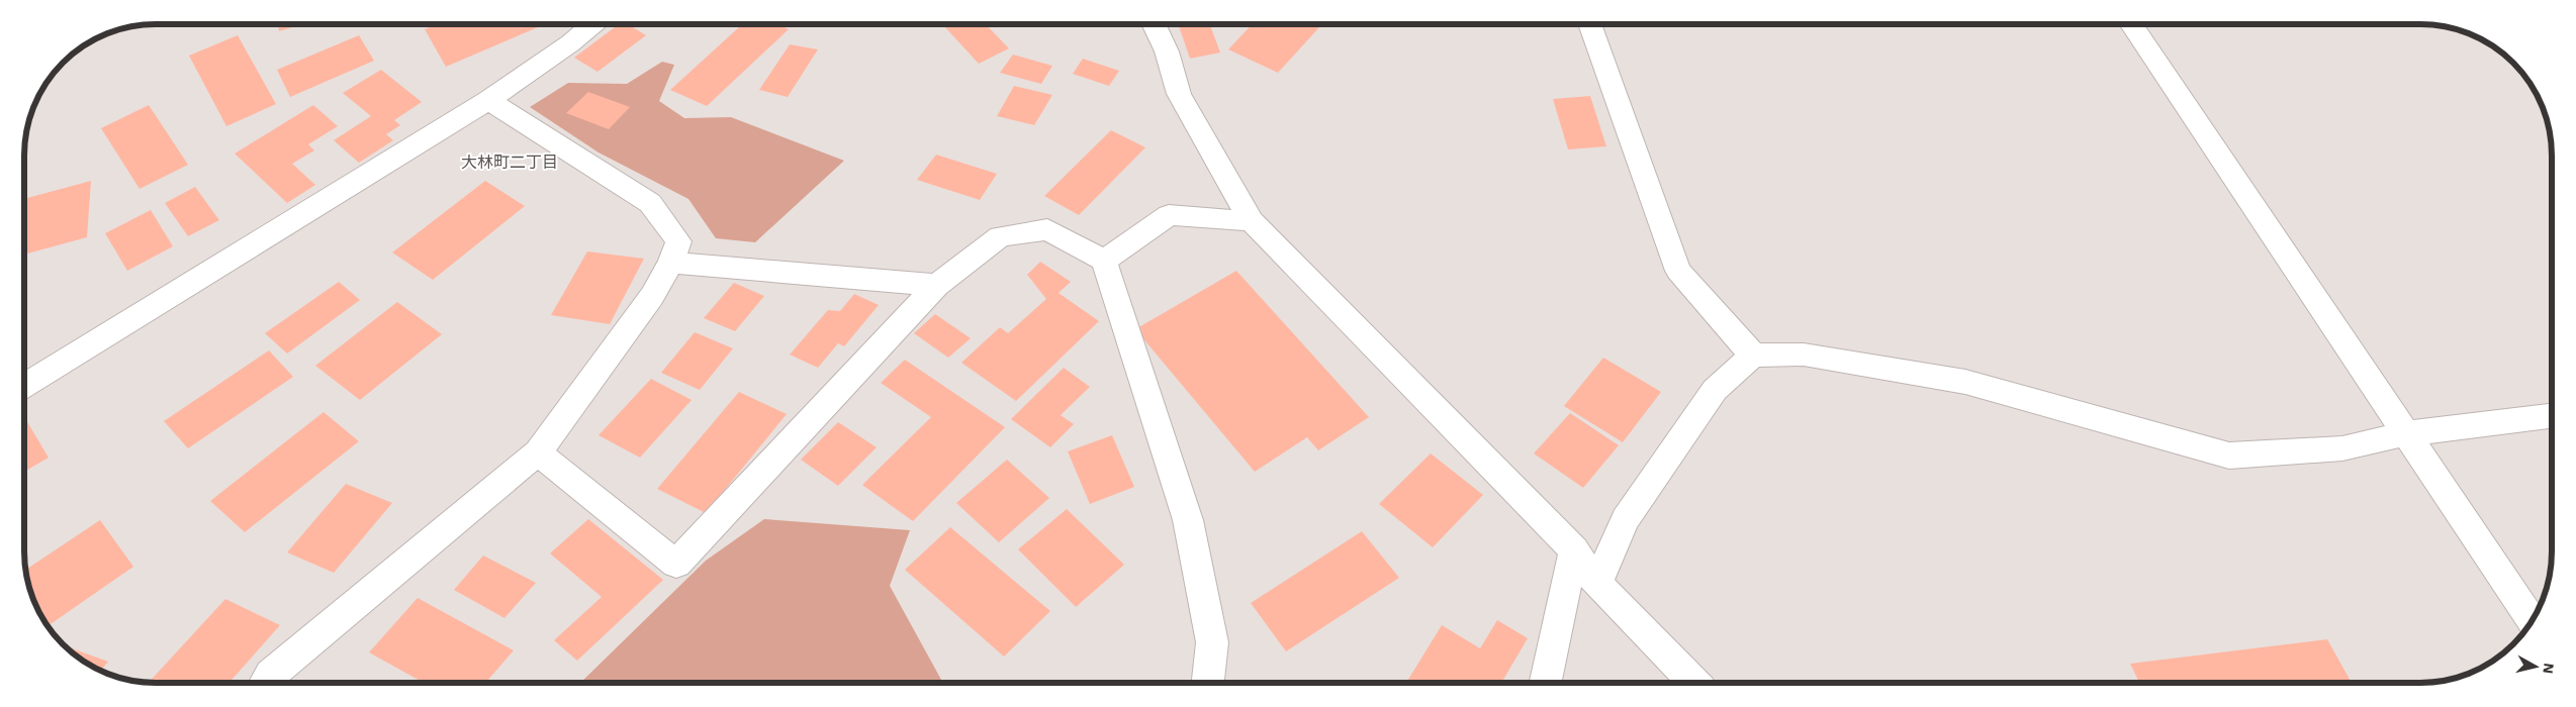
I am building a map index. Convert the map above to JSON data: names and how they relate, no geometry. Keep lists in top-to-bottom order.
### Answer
{
  "districts": ["大林町二丁目"],
  "north": "right"
}
